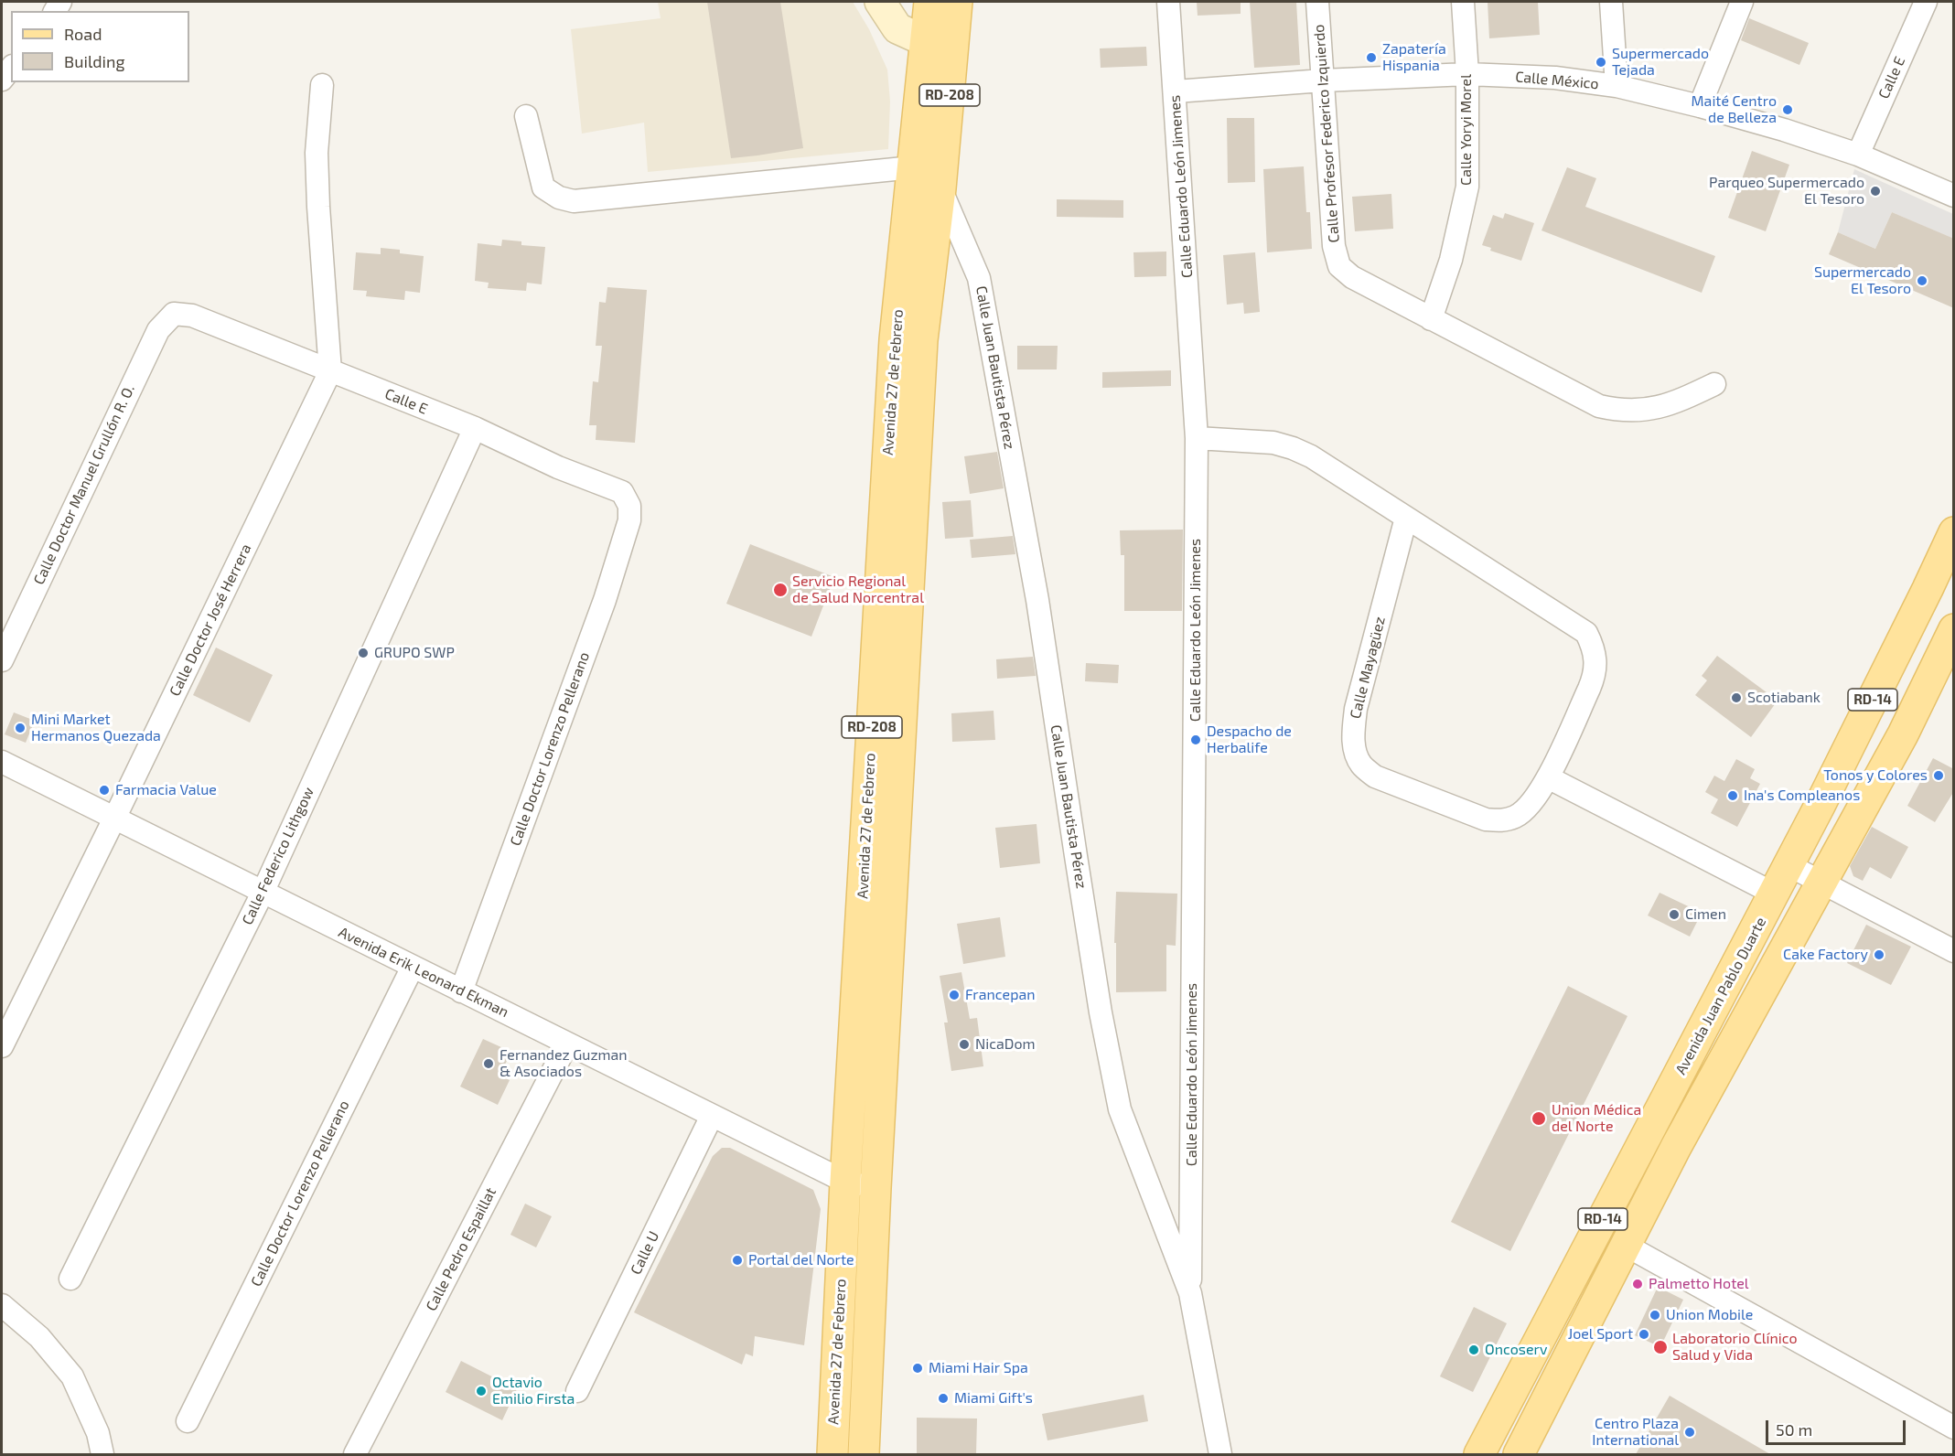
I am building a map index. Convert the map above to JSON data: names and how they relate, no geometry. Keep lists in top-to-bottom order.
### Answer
{
  "streets": {
    "main road": [
      "RD-208",
      "Avenida 27 de Febrero",
      "RD-14",
      "Avenida Juan Pablo Duarte"
    ],
    "street": [
      "Calle E",
      "Calle México",
      "Calle Yoryi Morel",
      "Calle Profesor Federico Izquierdo",
      "Calle Eduardo León Jimenes",
      "Calle Juan Bautista Pérez",
      "Calle Doctor Manuel Grullón R. O.",
      "Calle Doctor José Herrera",
      "Calle Mayagüez",
      "Calle Doctor Lorenzo Pellerano",
      "Calle Federico Lithgow",
      "Avenida Erik Leonard Ekman",
      "Calle Pedro Espaillat",
      "Calle U"
    ]
  },
  "crossings": [
    ["Calle E", "Calle México"],
    ["Calle E", "Calle Doctor Manuel Grullón R. O."],
    ["Calle E", "Calle Doctor José Herrera"],
    ["Calle E", "Calle Doctor Lorenzo Pellerano"],
    ["Calle E", "Calle Federico Lithgow"],
    ["Calle México", "Calle Yoryi Morel"],
    ["Calle México", "Calle Profesor Federico Izquierdo"],
    ["Calle México", "Calle Eduardo León Jimenes"],
    ["Calle Yoryi Morel", "Calle Profesor Federico Izquierdo"],
    ["Calle Eduardo León Jimenes", "Calle Juan Bautista Pérez"],
    ["Calle Eduardo León Jimenes", "Calle Mayagüez"],
    ["Calle Juan Bautista Pérez", "Avenida 27 de Febrero"],
    ["Avenida 27 de Febrero", "Avenida Erik Leonard Ekman"],
    ["Calle Doctor José Herrera", "Avenida Erik Leonard Ekman"],
    ["Calle Doctor Lorenzo Pellerano", "Avenida Erik Leonard Ekman"],
    ["Calle Federico Lithgow", "Avenida Erik Leonard Ekman"],
    ["Avenida Erik Leonard Ekman", "Calle Pedro Espaillat"],
    ["Avenida Erik Leonard Ekman", "Calle U"]
  ],
  "places": [
    "Zapatería Hispania",
    "Supermercado Tejada",
    "Maité Centro de Belleza",
    "Parqueo Supermercado El Tesoro",
    "Supermercado El Tesoro",
    "Servicio Regional de Salud Norcentral",
    "GRUPO SWP",
    "Scotiabank",
    "Mini Market Hermanos Quezada",
    "Despacho de Herbalife",
    "Tonos y Colores",
    "Farmacia Value",
    "Ina's Compleanos",
    "Cimen",
    "Cake Factory",
    "Francepan",
    "NicaDom",
    "Fernandez Guzman & Asociados",
    "Union Médica del Norte",
    "Portal del Norte",
    "Palmetto Hotel",
    "Union Mobile",
    "Joel Sport",
    "Laboratorio Clínico Salud y Vida",
    "Oncoserv",
    "Miami Hair Spa",
    "Octavio Emilio Firsta",
    "Miami Gift's",
    "Centro Plaza International"
  ],
  "legend": ["Road", "Building"],
  "scale_bar": "50 m"
}
